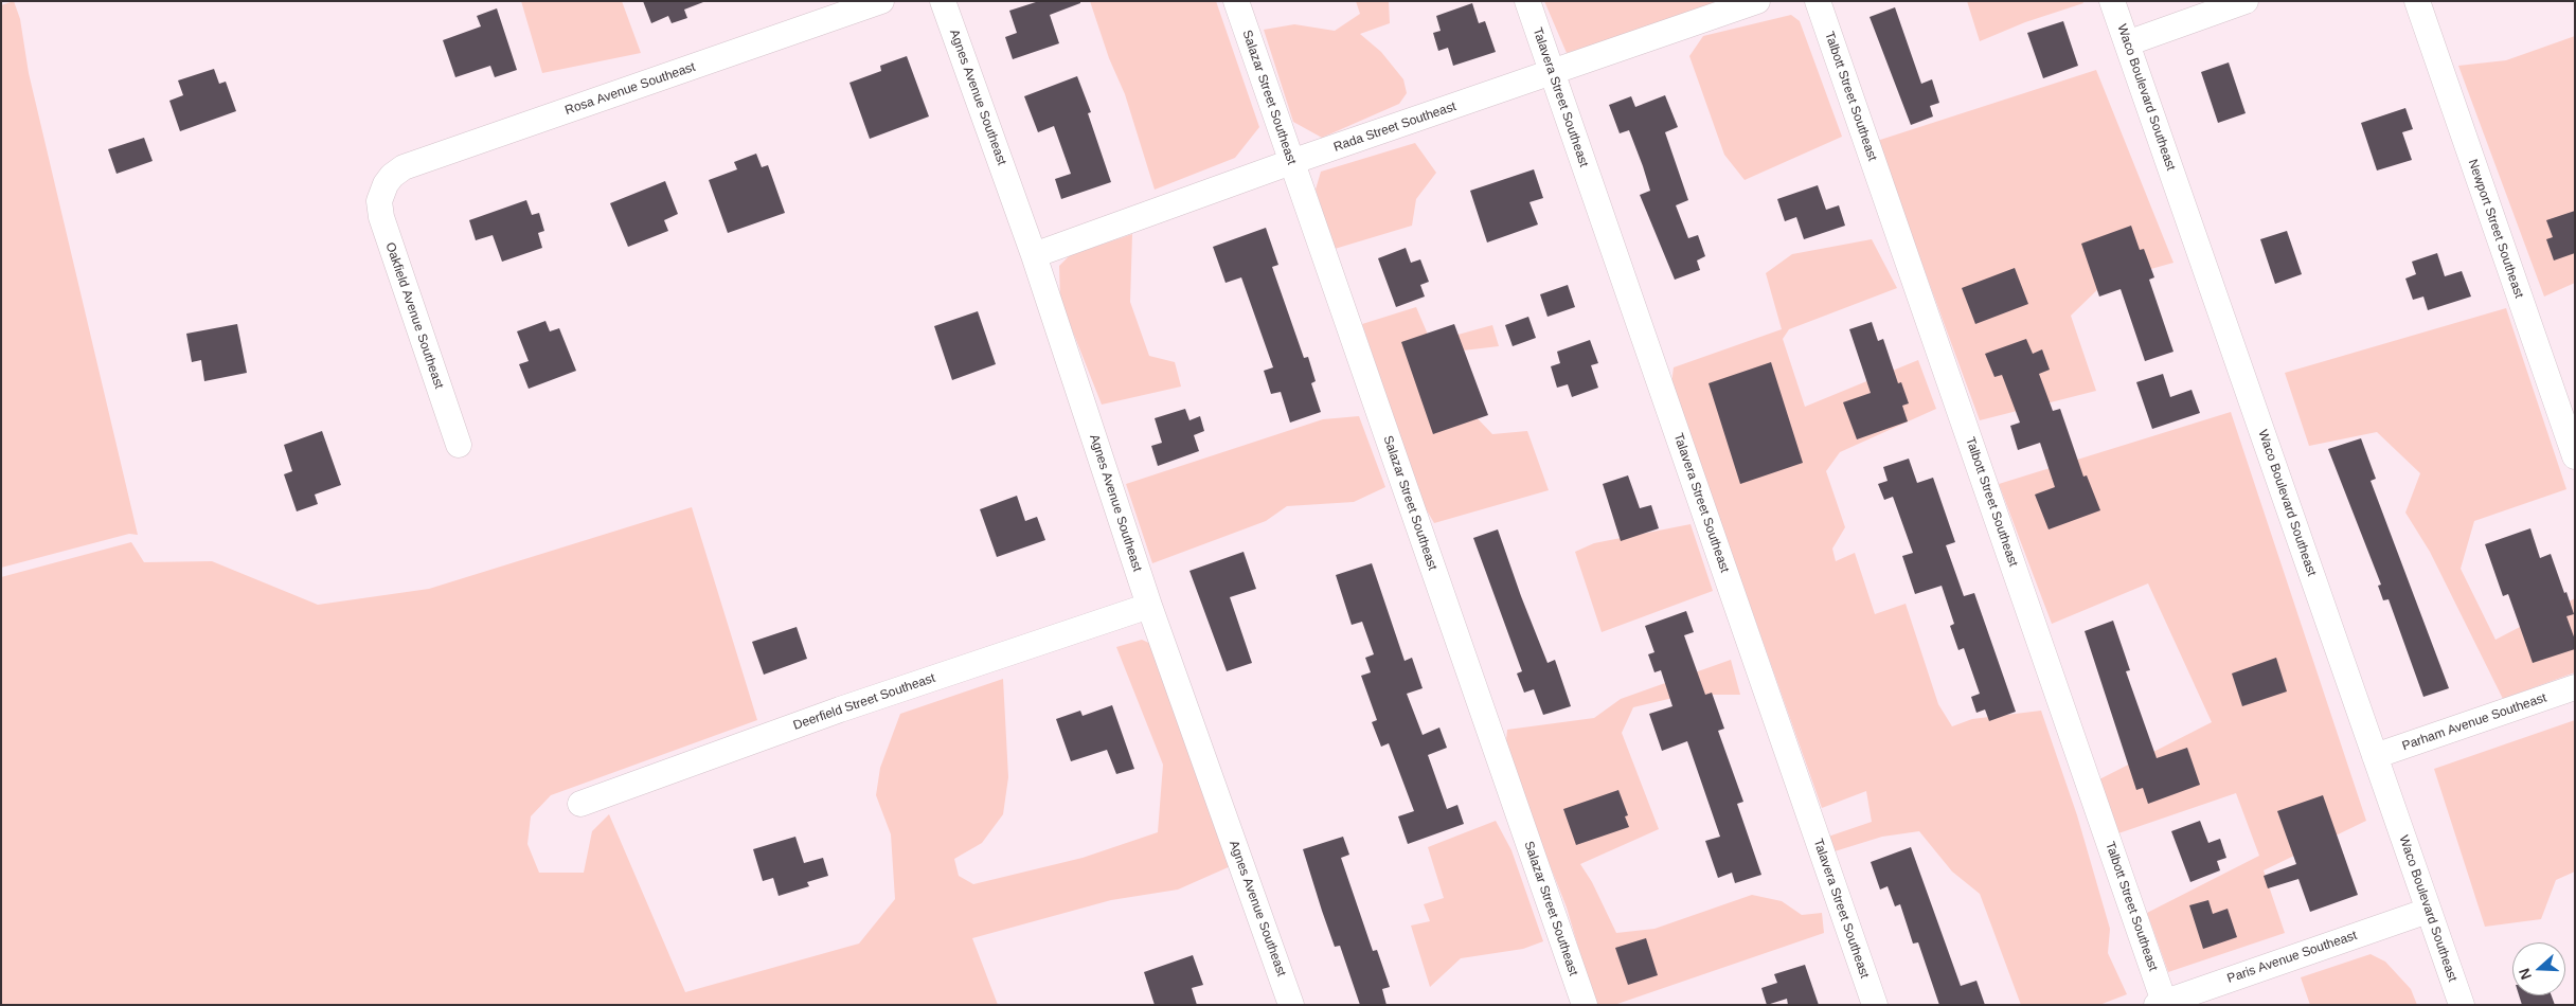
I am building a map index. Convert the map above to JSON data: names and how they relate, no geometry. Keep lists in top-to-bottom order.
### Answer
{
  "streets": {
    "street": [
      "Rosa Avenue Southeast",
      "Talbott Street Southeast",
      "Agnes Avenue Southeast",
      "Salazar Street Southeast",
      "Talavera Street Southeast",
      "Waco Boulevard Southeast",
      "Rada Street Southeast",
      "Newport Street Southeast",
      "Oakfield Avenue Southeast",
      "Deerfield Street Southeast",
      "Parham Avenue Southeast",
      "Paris Avenue Southeast"
    ]
  },
  "crossings": [
    ["Rosa Avenue Southeast", "Oakfield Avenue Southeast"],
    ["Talbott Street Southeast", "Paris Avenue Southeast"],
    ["Agnes Avenue Southeast", "Rada Street Southeast"],
    ["Agnes Avenue Southeast", "Deerfield Street Southeast"],
    ["Salazar Street Southeast", "Rada Street Southeast"],
    ["Talavera Street Southeast", "Rada Street Southeast"],
    ["Waco Boulevard Southeast", "Parham Avenue Southeast"],
    ["Waco Boulevard Southeast", "Paris Avenue Southeast"]
  ],
  "north": "left"
}
